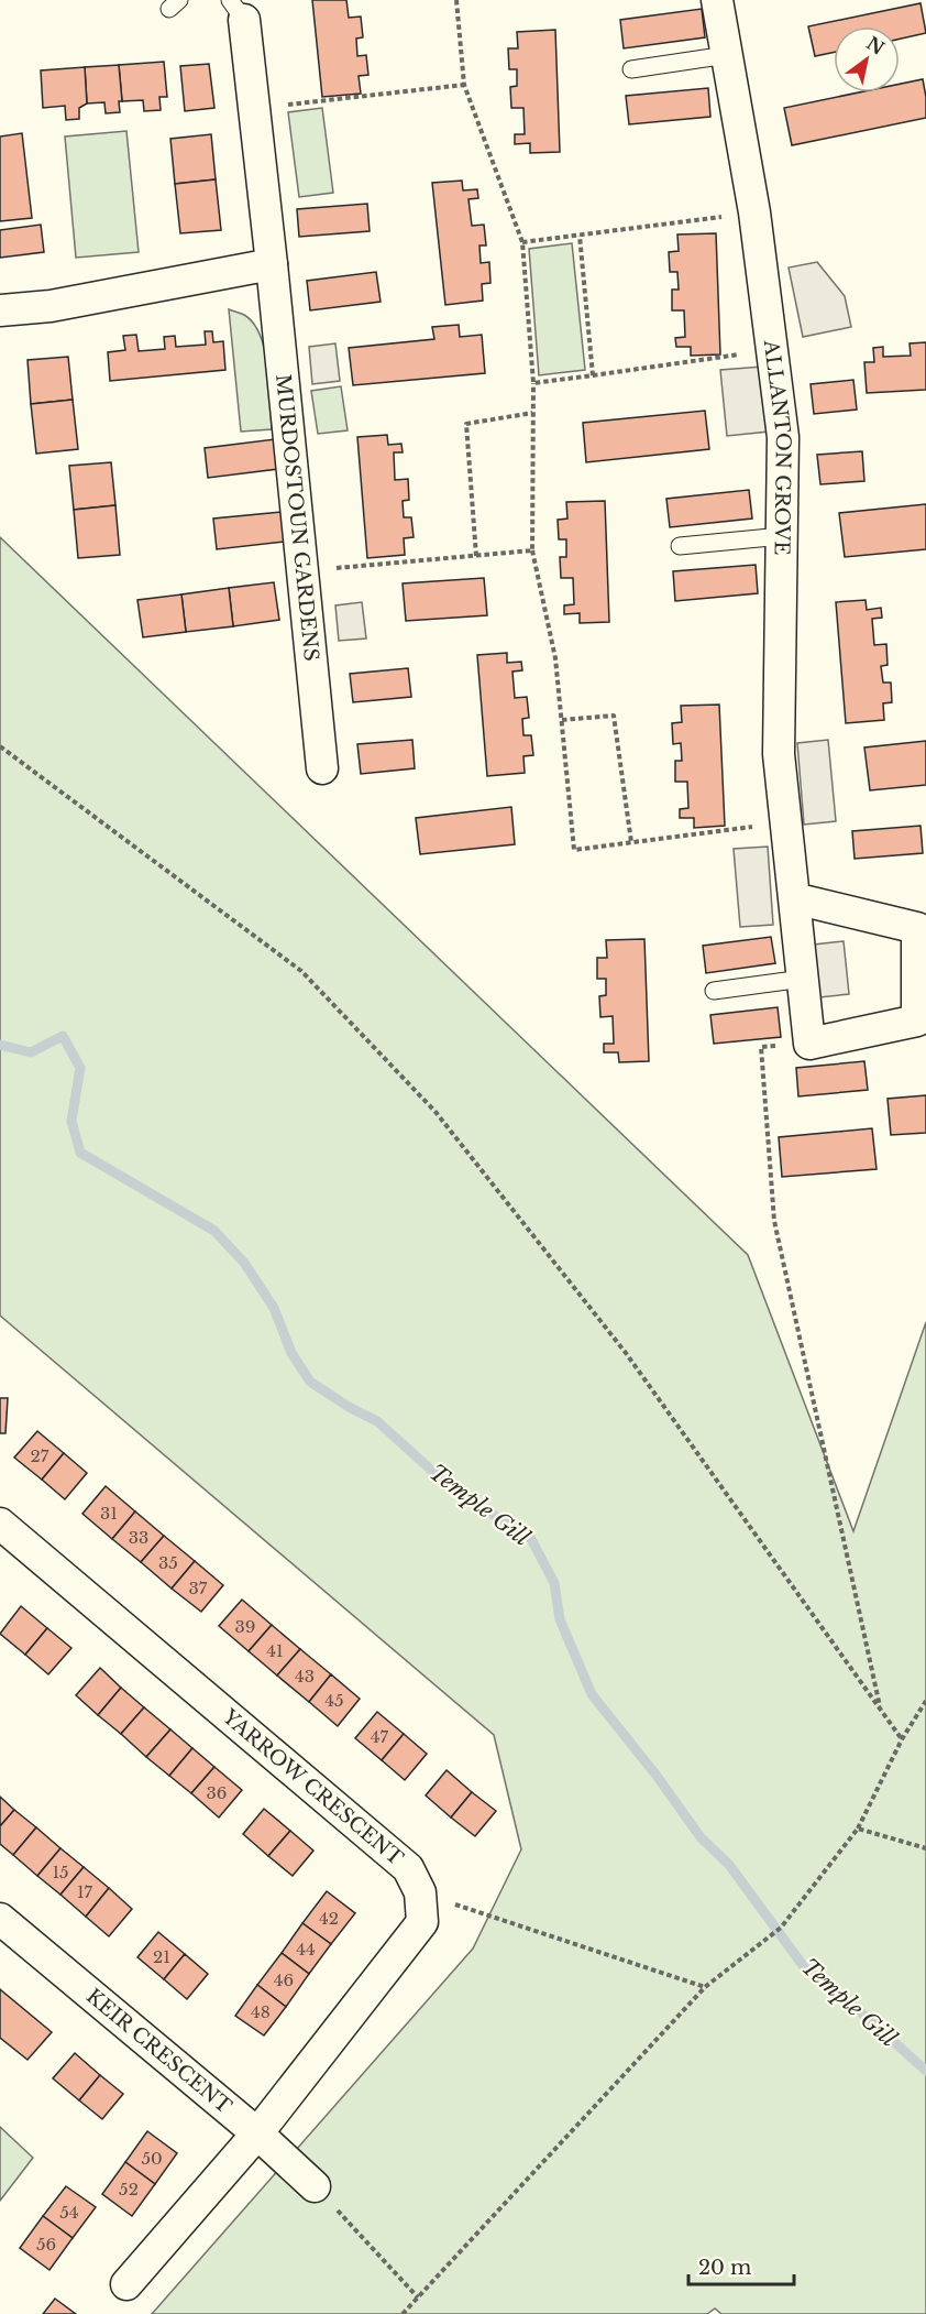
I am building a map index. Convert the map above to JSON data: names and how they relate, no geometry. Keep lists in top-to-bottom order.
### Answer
{
  "streets": {
    "street": [
      "ALLANTON GROVE",
      "MURDOSTOUN GARDENS",
      "YARROW CRESCENT",
      "KEIR CRESCENT"
    ]
  },
  "water": ["Temple Gill"],
  "house_numbers": [
    "27",
    "31",
    "33",
    "35",
    "37",
    "39",
    "41",
    "43",
    "45",
    "47",
    "36",
    "15",
    "17",
    "42",
    "44",
    "21",
    "46",
    "48",
    "50",
    "52",
    "54",
    "56"
  ],
  "scale_bar": "20 m",
  "north": "top right"
}
